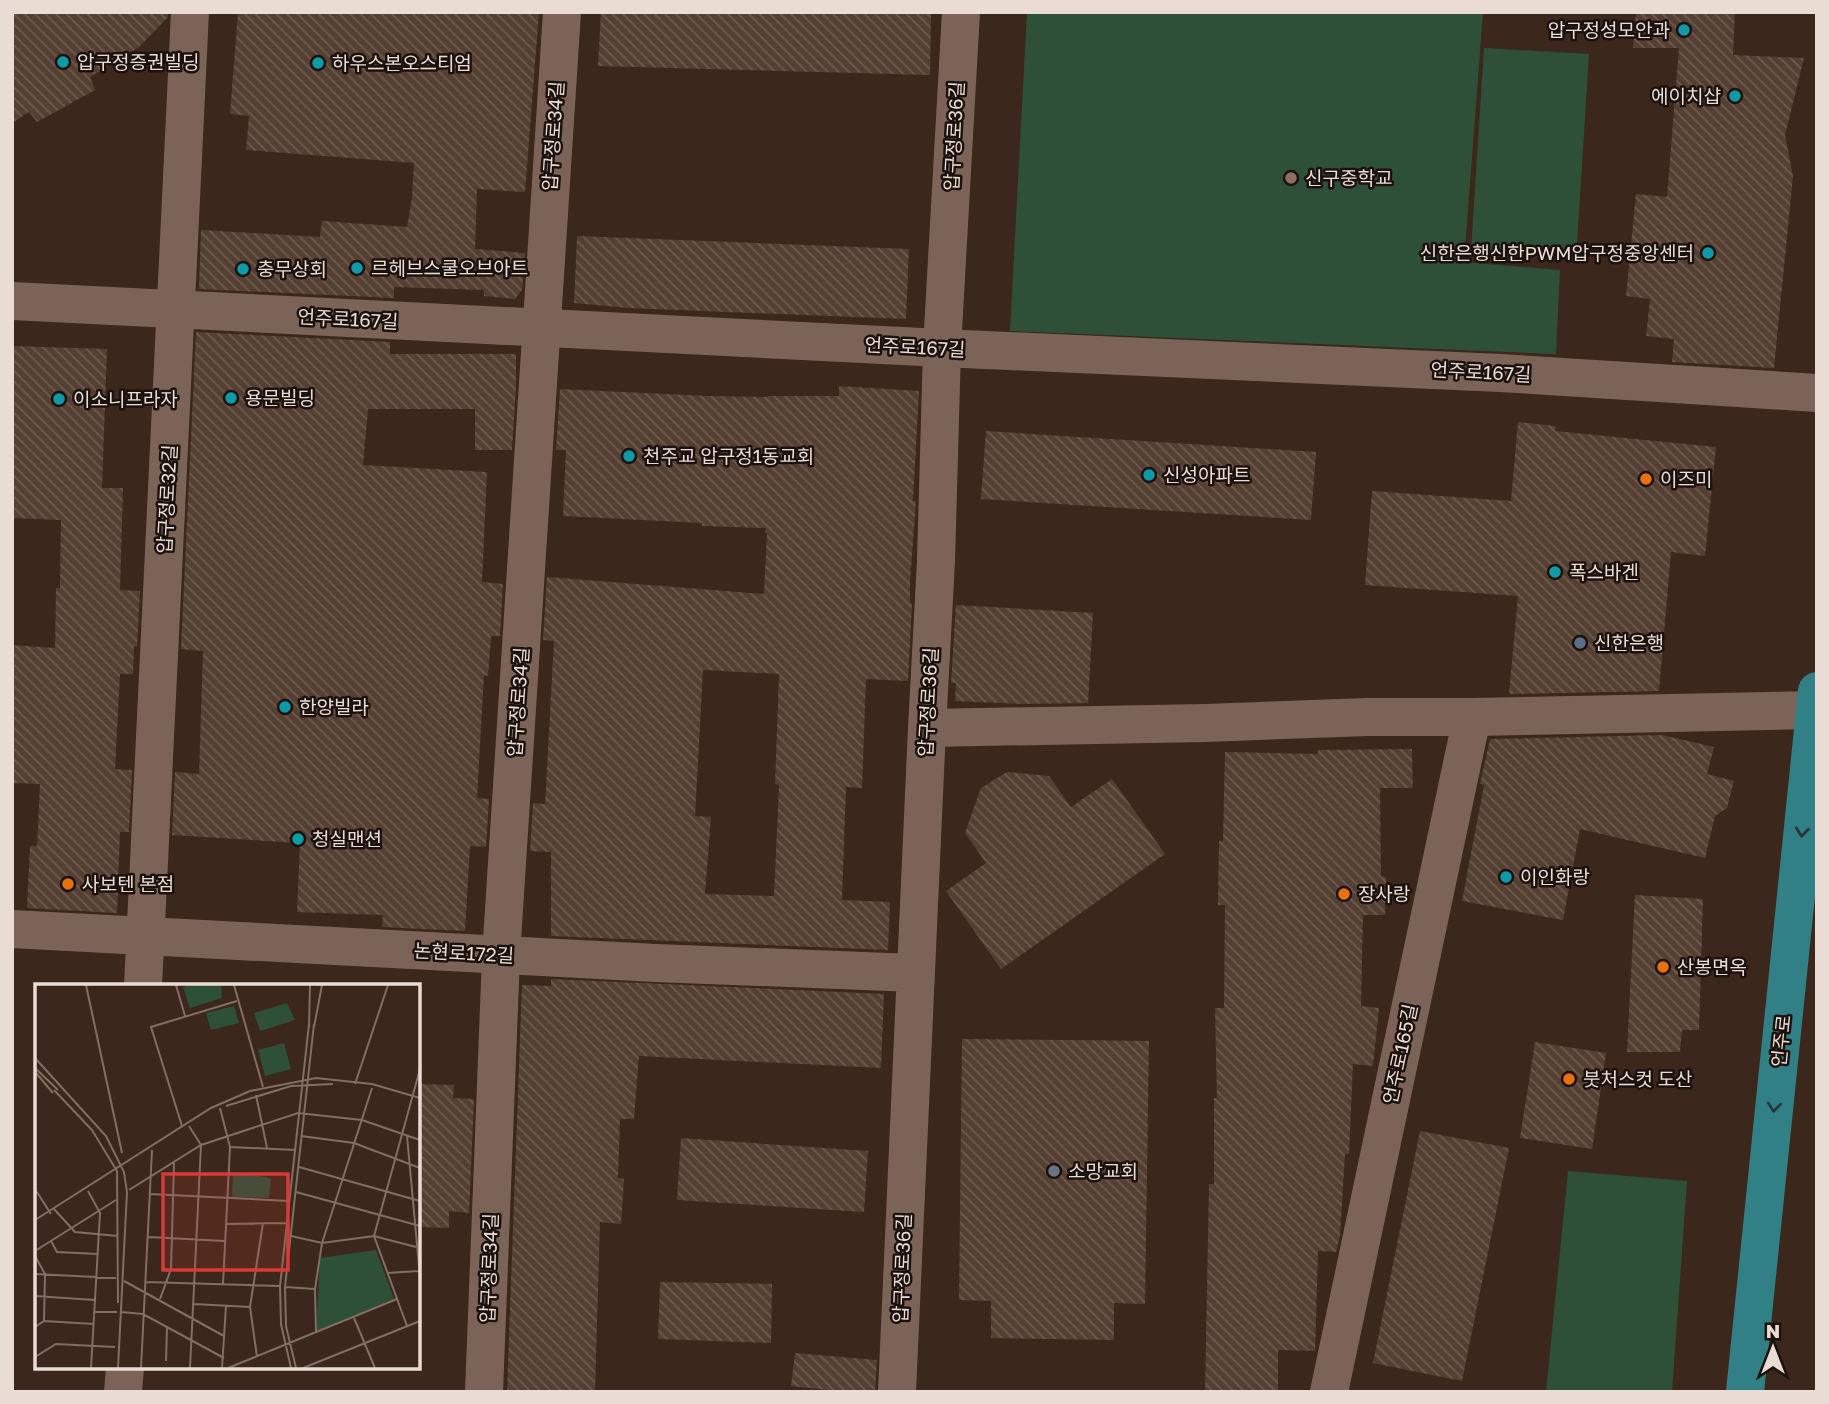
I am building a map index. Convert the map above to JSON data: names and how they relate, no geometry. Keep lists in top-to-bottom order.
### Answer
{
  "streets": {
    "main road": ["언주로"],
    "street": [
      "압구정로34길",
      "압구정로36길",
      "언주로167길",
      "압구정로32길",
      "논현로172길",
      "언주로165길"
    ]
  },
  "crossings": [
    ["압구정로34길", "언주로167길"],
    ["압구정로34길", "논현로172길"],
    ["압구정로36길", "언주로167길"],
    ["압구정로36길", "논현로172길"],
    ["언주로167길", "압구정로32길"],
    ["압구정로32길", "논현로172길"]
  ],
  "one_way": ["언주로"],
  "places": [
    "압구정성모안과",
    "압구정증권빌딩",
    "하우스본오스티엄",
    "에이치샵",
    "신구중학교",
    "신한은행신한PWM압구정중앙센터",
    "르헤브스쿨오브아트",
    "충무상회",
    "용문빌딩",
    "이소니프라자",
    "천주교 압구정1동교회",
    "신성아파트",
    "이즈미",
    "폭스바겐",
    "신한은행",
    "한양빌라",
    "청실맨션",
    "이인화랑",
    "사보텐 본점",
    "장사랑",
    "산봉면옥",
    "붓처스컷 도산",
    "소망교회"
  ],
  "north": "top"
}
